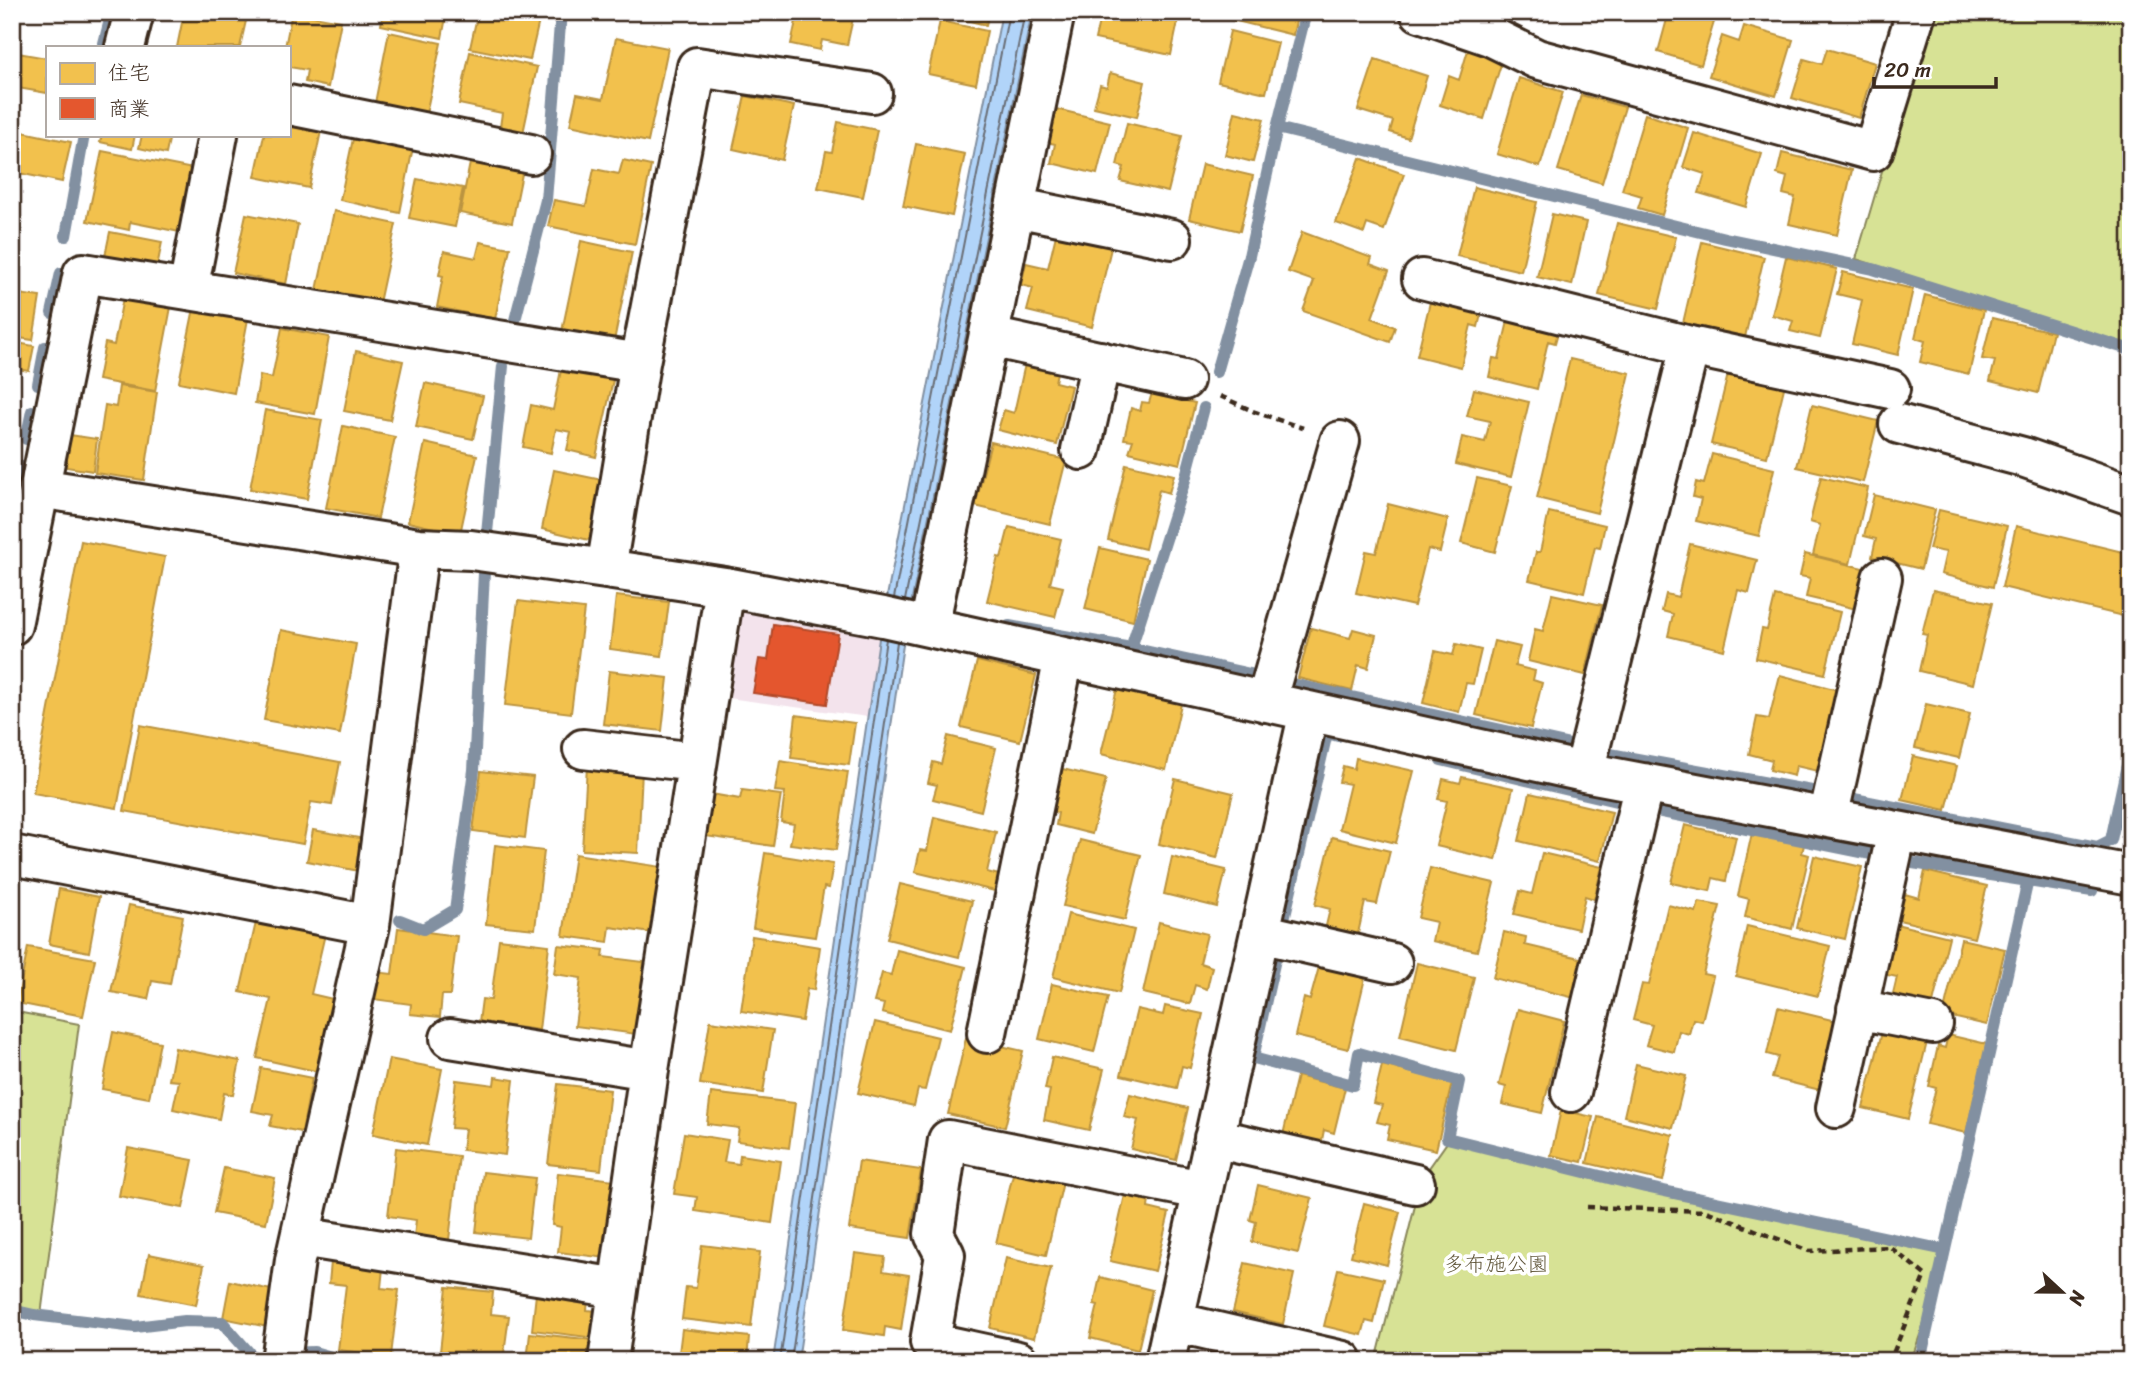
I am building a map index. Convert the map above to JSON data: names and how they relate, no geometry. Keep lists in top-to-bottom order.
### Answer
{
  "parks": ["多布施公園"],
  "legend": ["住宅", "商業"],
  "scale_bar": "20 m",
  "north": "right"
}
